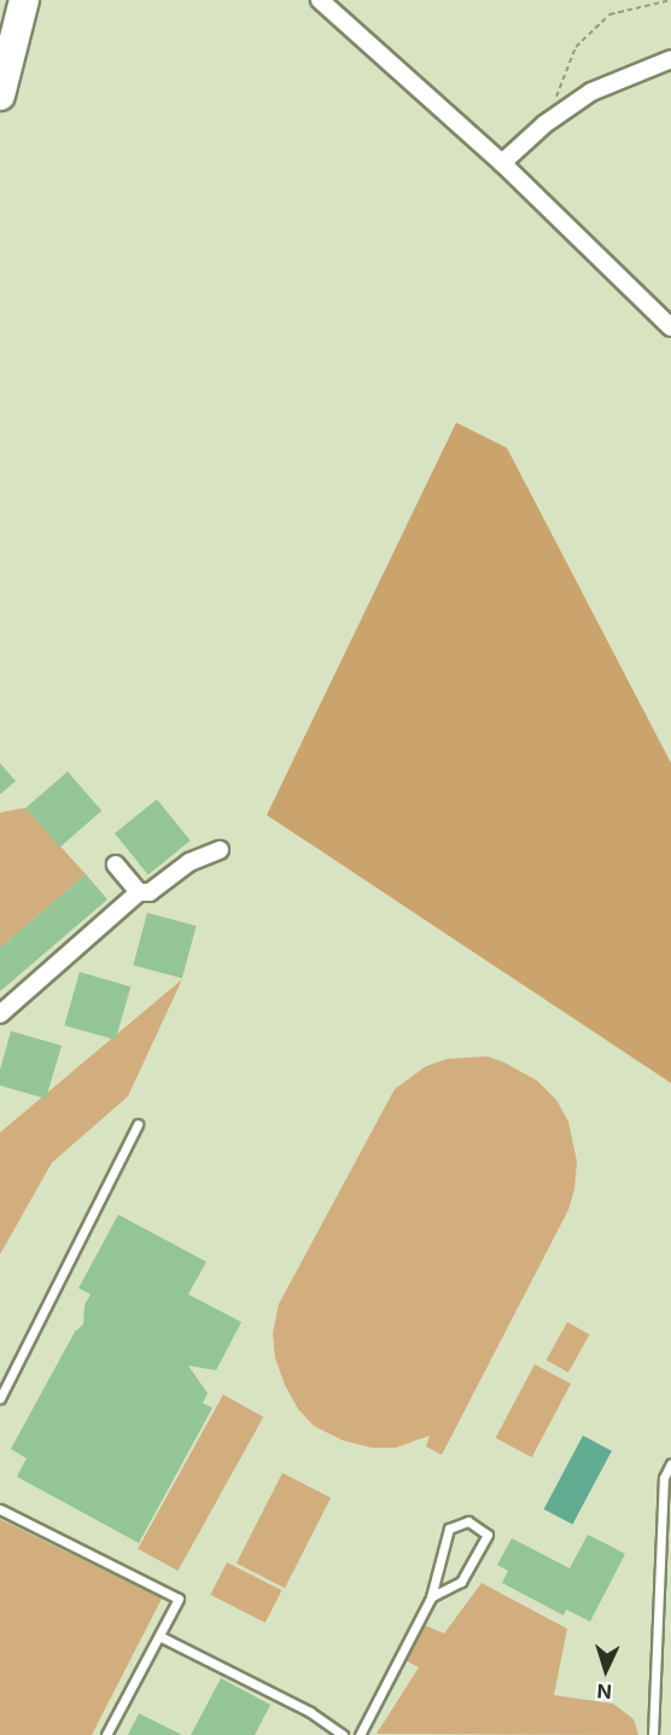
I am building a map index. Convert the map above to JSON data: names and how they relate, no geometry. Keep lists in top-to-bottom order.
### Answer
{
  "north": "bottom"
}
